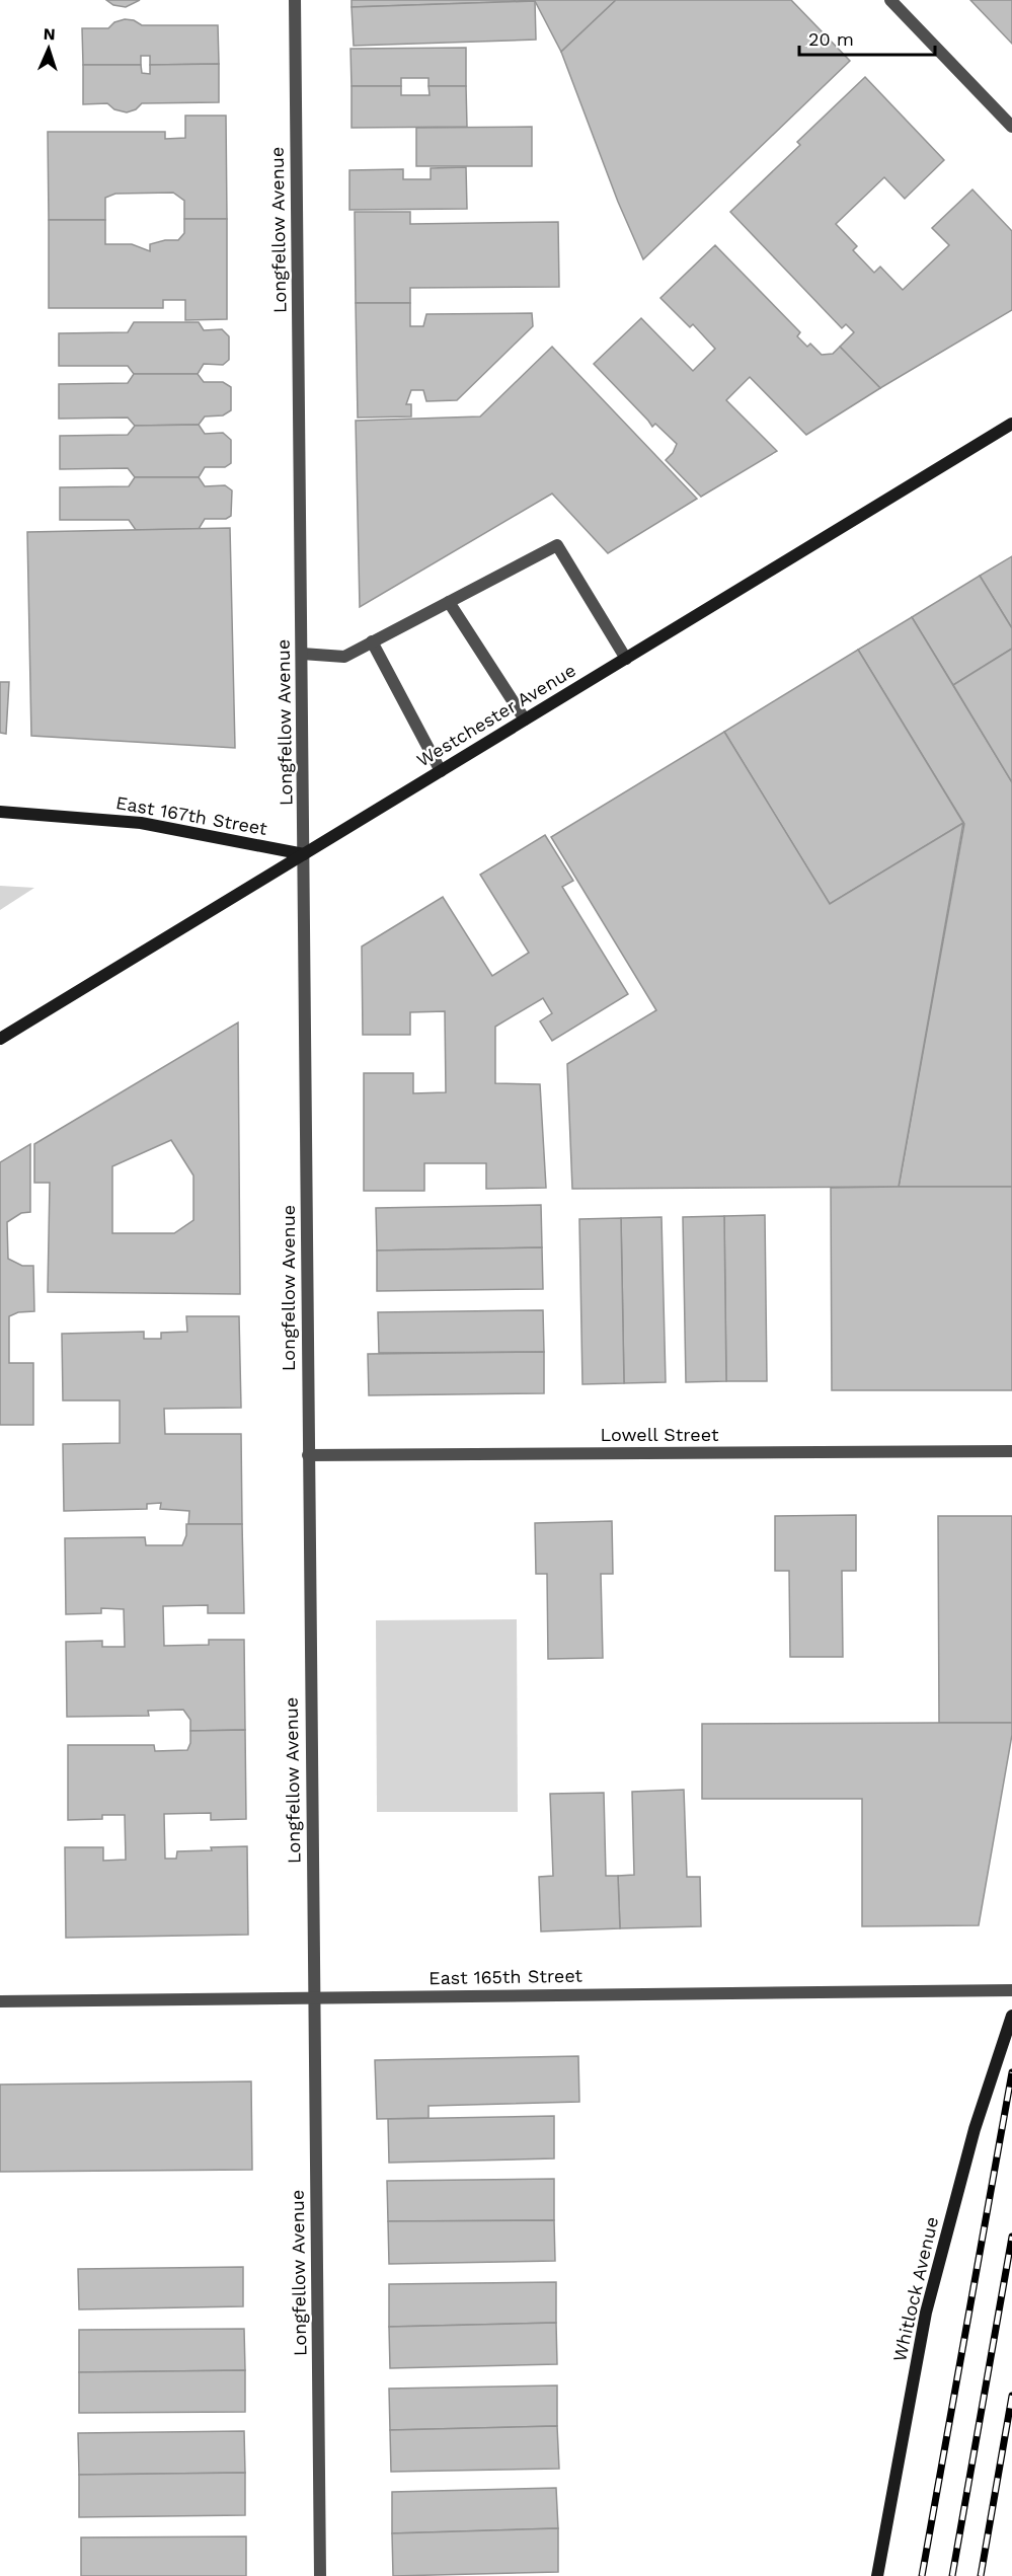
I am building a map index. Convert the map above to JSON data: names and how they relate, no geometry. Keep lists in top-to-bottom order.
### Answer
{
  "streets": {
    "main road": ["Westchester Avenue", "East 167th Street", "Whitlock Avenue"],
    "street": ["Longfellow Avenue", "Lowell Street", "East 165th Street"]
  },
  "crossings": [
    ["Longfellow Avenue", "Westchester Avenue"],
    ["Longfellow Avenue", "East 167th Street"],
    ["Longfellow Avenue", "Lowell Street"],
    ["Longfellow Avenue", "East 165th Street"],
    ["Westchester Avenue", "East 167th Street"]
  ],
  "scale_bar": "20 m",
  "north": "top"
}
